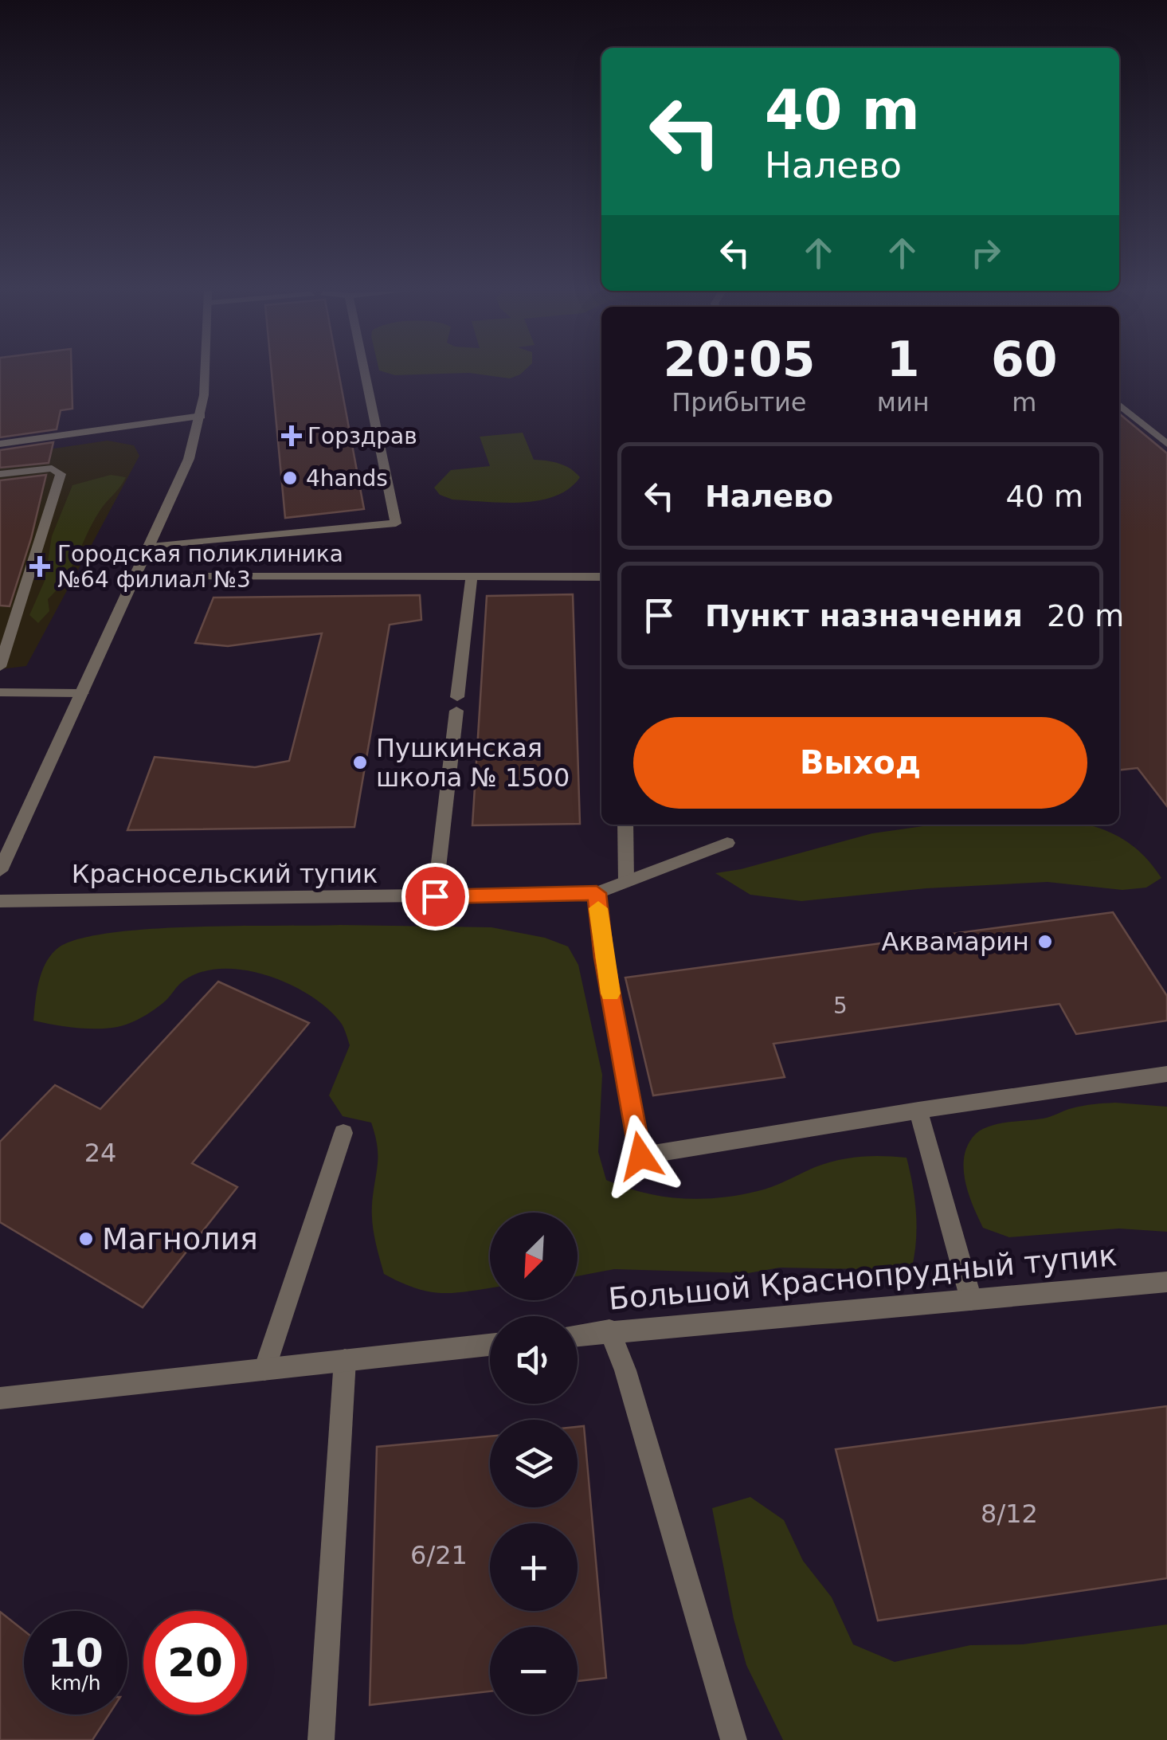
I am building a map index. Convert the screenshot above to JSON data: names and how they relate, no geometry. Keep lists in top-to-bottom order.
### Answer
{
  "streets": {
    "street": ["Красносельский тупик", "Большой Краснопрудный тупик"]
  },
  "places": {
    "health": ["Горздрав", "Городская поликлиника №64 филиал №3"],
    "other": [
      "4hands",
      "Пушкинская школа № 1500",
      "Аквамарин",
      "Магнолия"
    ]
  },
  "house_numbers": [
    "5",
    "24",
    "8/12",
    "6/21"
  ],
  "north": "bottom left",
  "page": {
    "turn": ["40 m", "Налево"],
    "eta": [
      "20:05",
      "Прибытие",
      "1",
      "мин",
      "60",
      "m"
    ],
    "list": [
      {
        "name": "Налево",
        "value": "40 m"
      },
      {
        "name": "Пункт назначения",
        "value": "20 m"
      }
    ],
    "buttons": "Выход",
    "map_buttons": ["+", "−"],
    "speed": "10 km/h",
    "limit": "20"
  }
}
